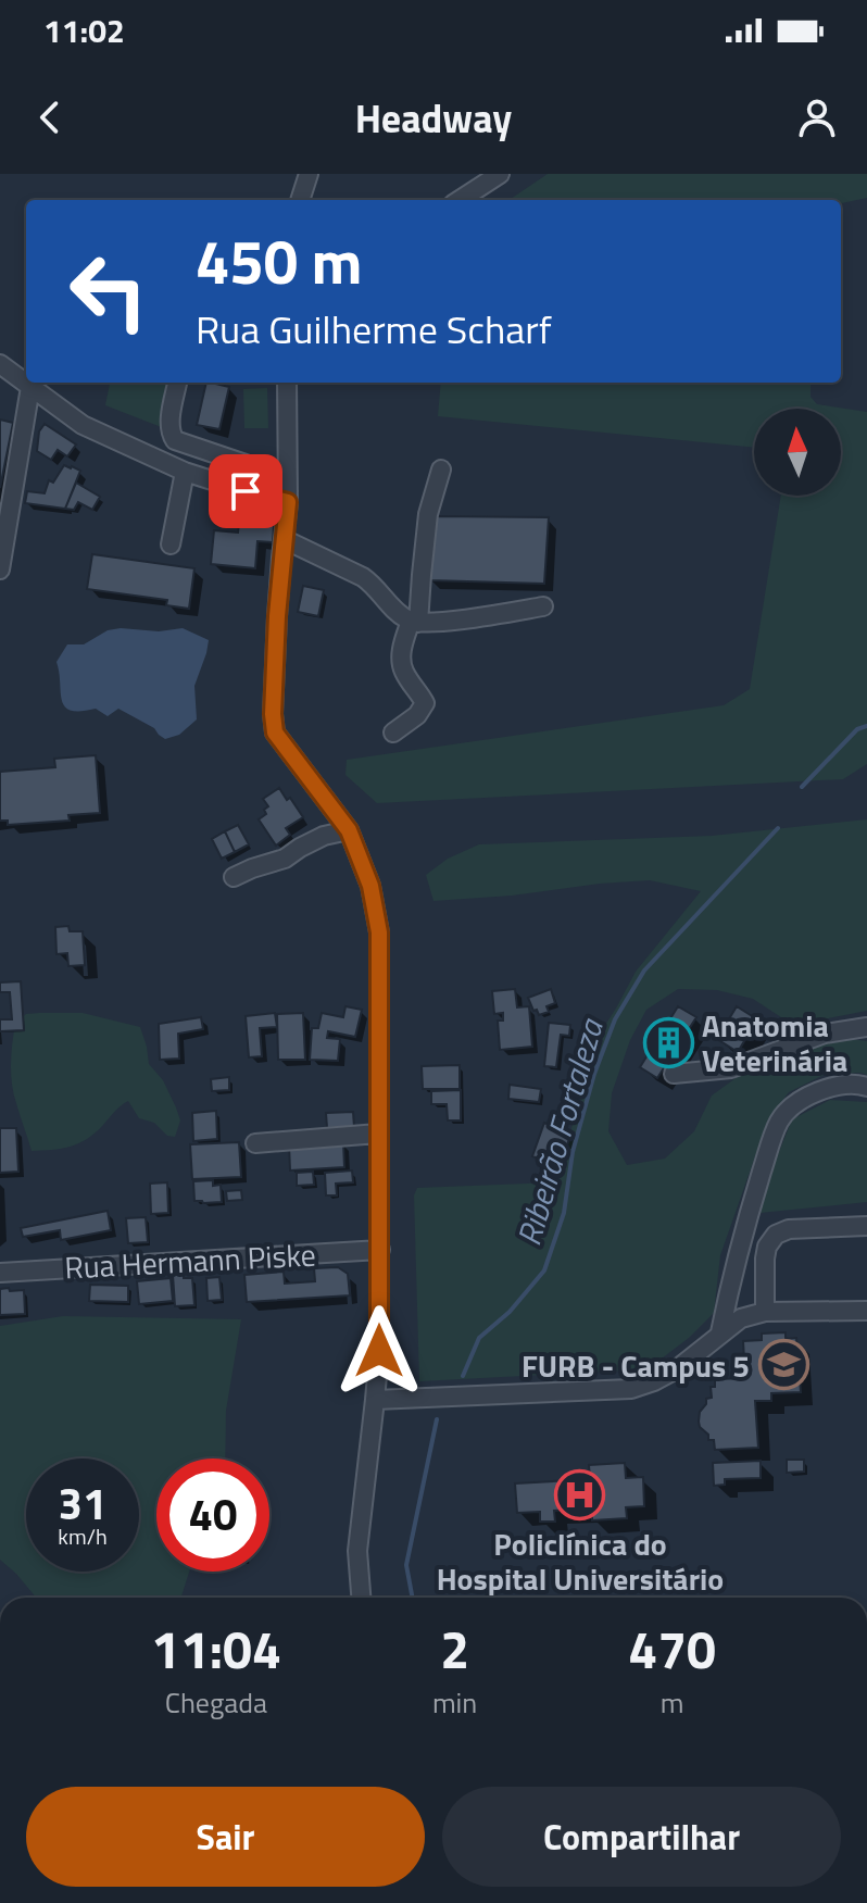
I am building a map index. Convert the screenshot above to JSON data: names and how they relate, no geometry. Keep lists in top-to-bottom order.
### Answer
{
  "streets": {
    "street": ["Rua Hermann Piske"]
  },
  "water": ["Ribeirão Fortaleza"],
  "places": {
    "building": ["Anatomia Veterinária"],
    "school or university": ["FURB - Campus 5"],
    "hospital": ["Policlínica do Hospital Universitário"]
  },
  "north": "top",
  "page": {
    "status": "11:02",
    "header": "Headway",
    "turn": ["450 m", "Rua Guilherme Scharf"],
    "speed": "31 km/h",
    "limit": "40",
    "eta": [
      "11:04",
      "Chegada",
      "2",
      "min",
      "470",
      "m"
    ],
    "buttons": ["Sair", "Compartilhar"]
  }
}
